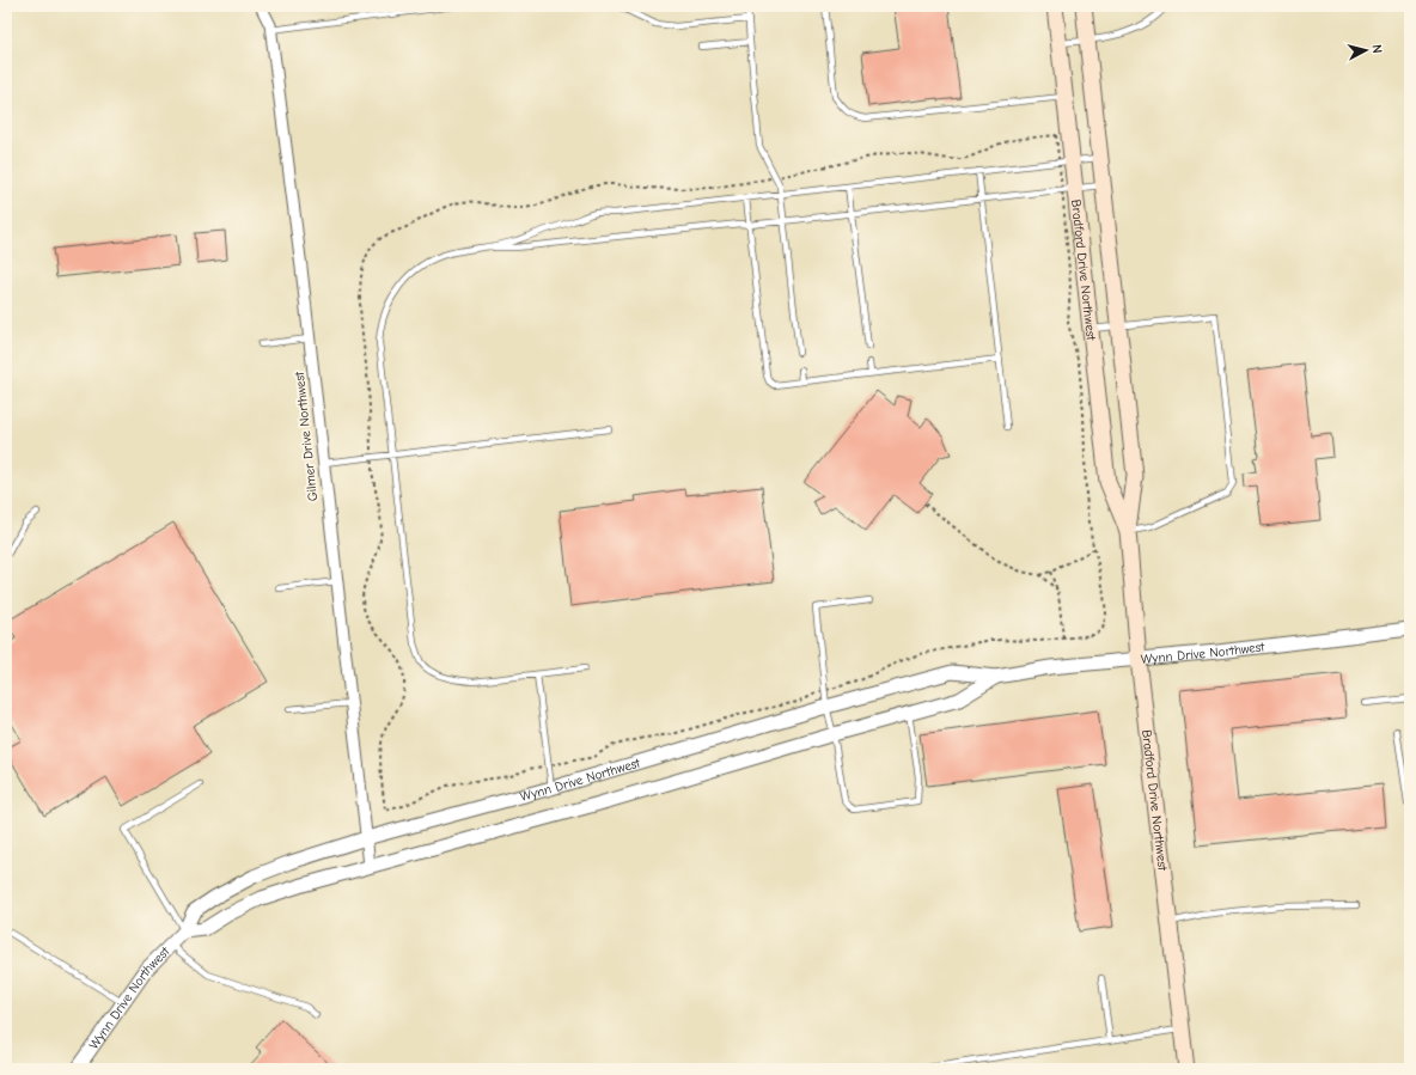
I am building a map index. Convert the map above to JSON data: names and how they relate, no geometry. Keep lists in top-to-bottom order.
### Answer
{
  "streets": {
    "main road": ["Bradford Drive Northwest"],
    "street": ["Gilmer Drive Northwest", "Wynn Drive Northwest"]
  },
  "crossings": [
    ["Bradford Drive Northwest", "Wynn Drive Northwest"],
    ["Gilmer Drive Northwest", "Wynn Drive Northwest"]
  ],
  "north": "right"
}
